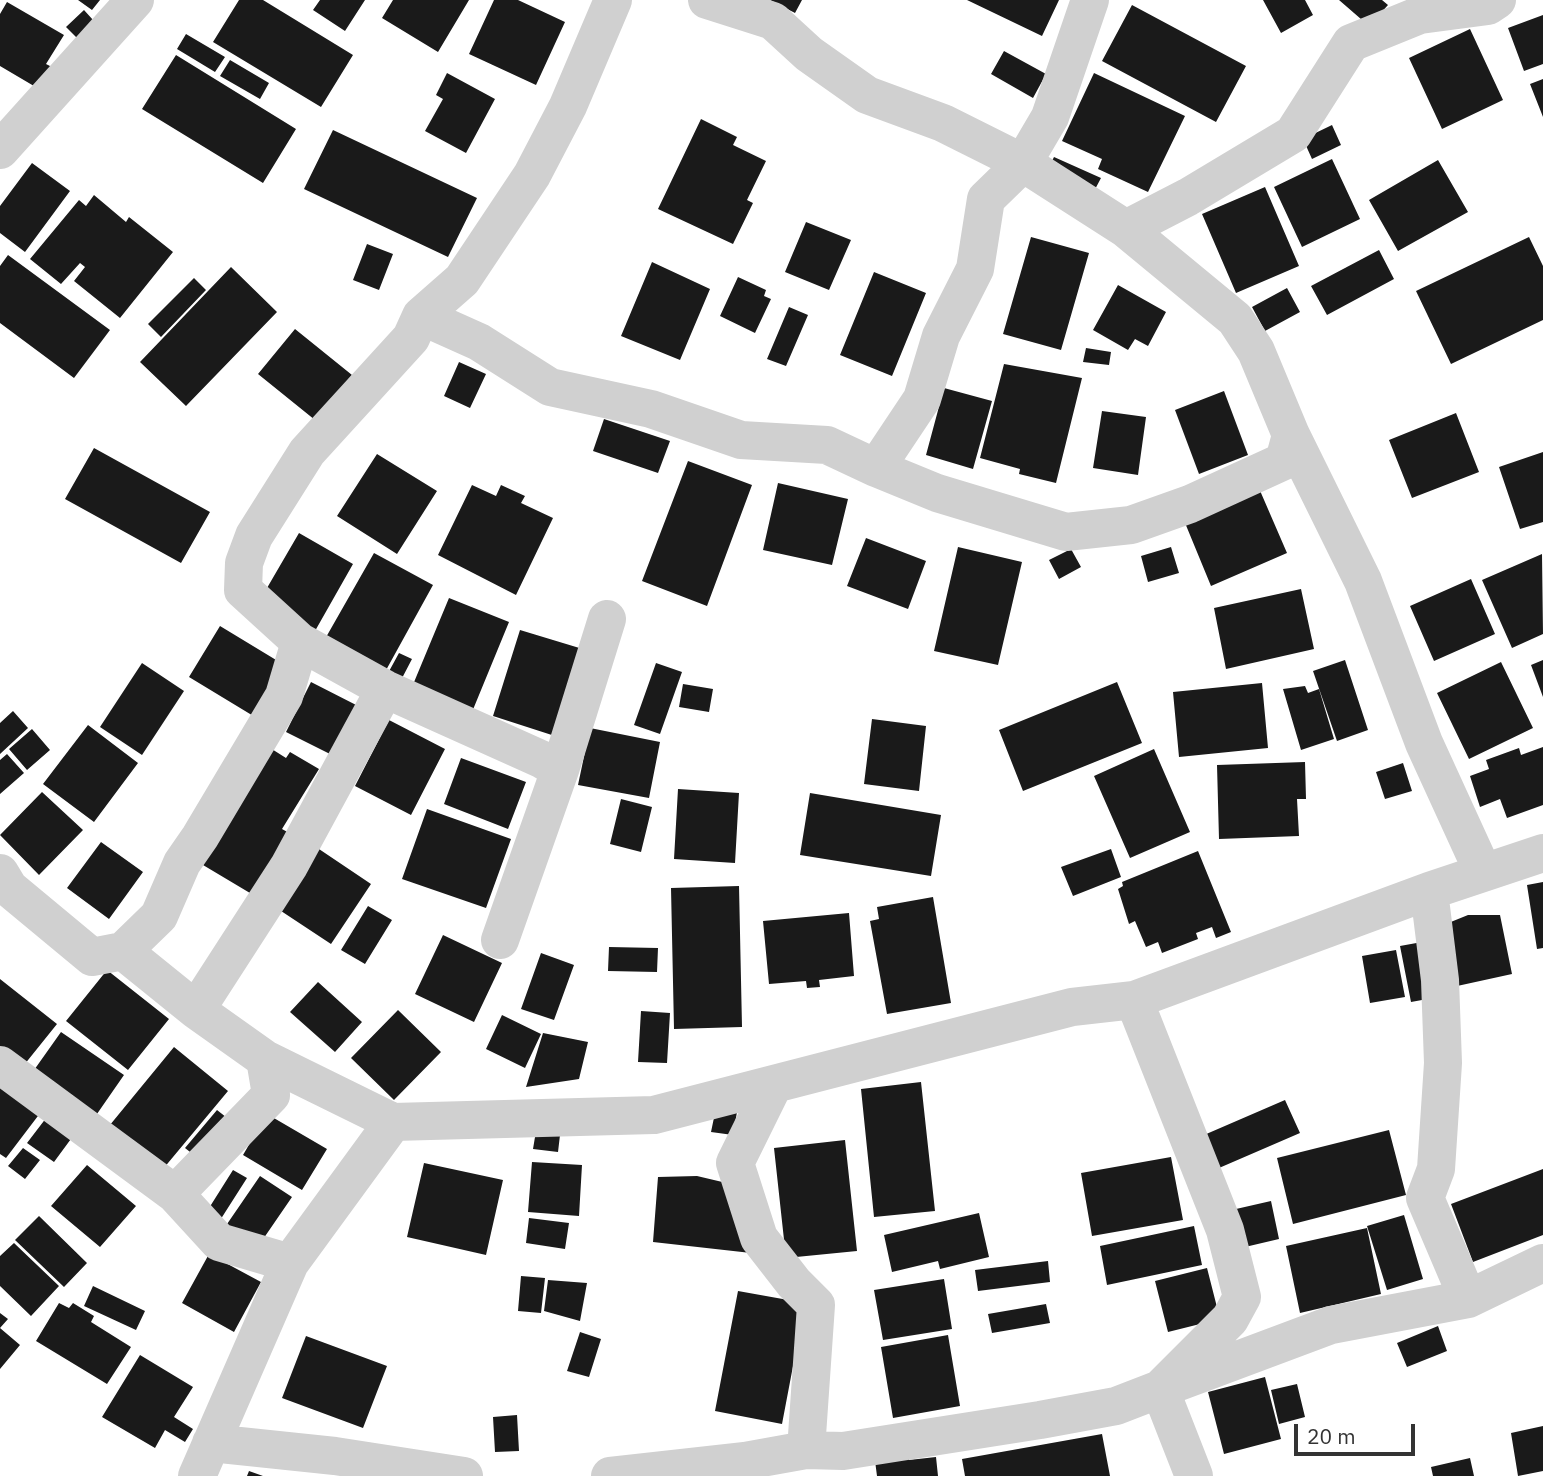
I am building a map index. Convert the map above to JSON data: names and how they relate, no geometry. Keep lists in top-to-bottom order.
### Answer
{
  "scale_bar": "20 m"
}
